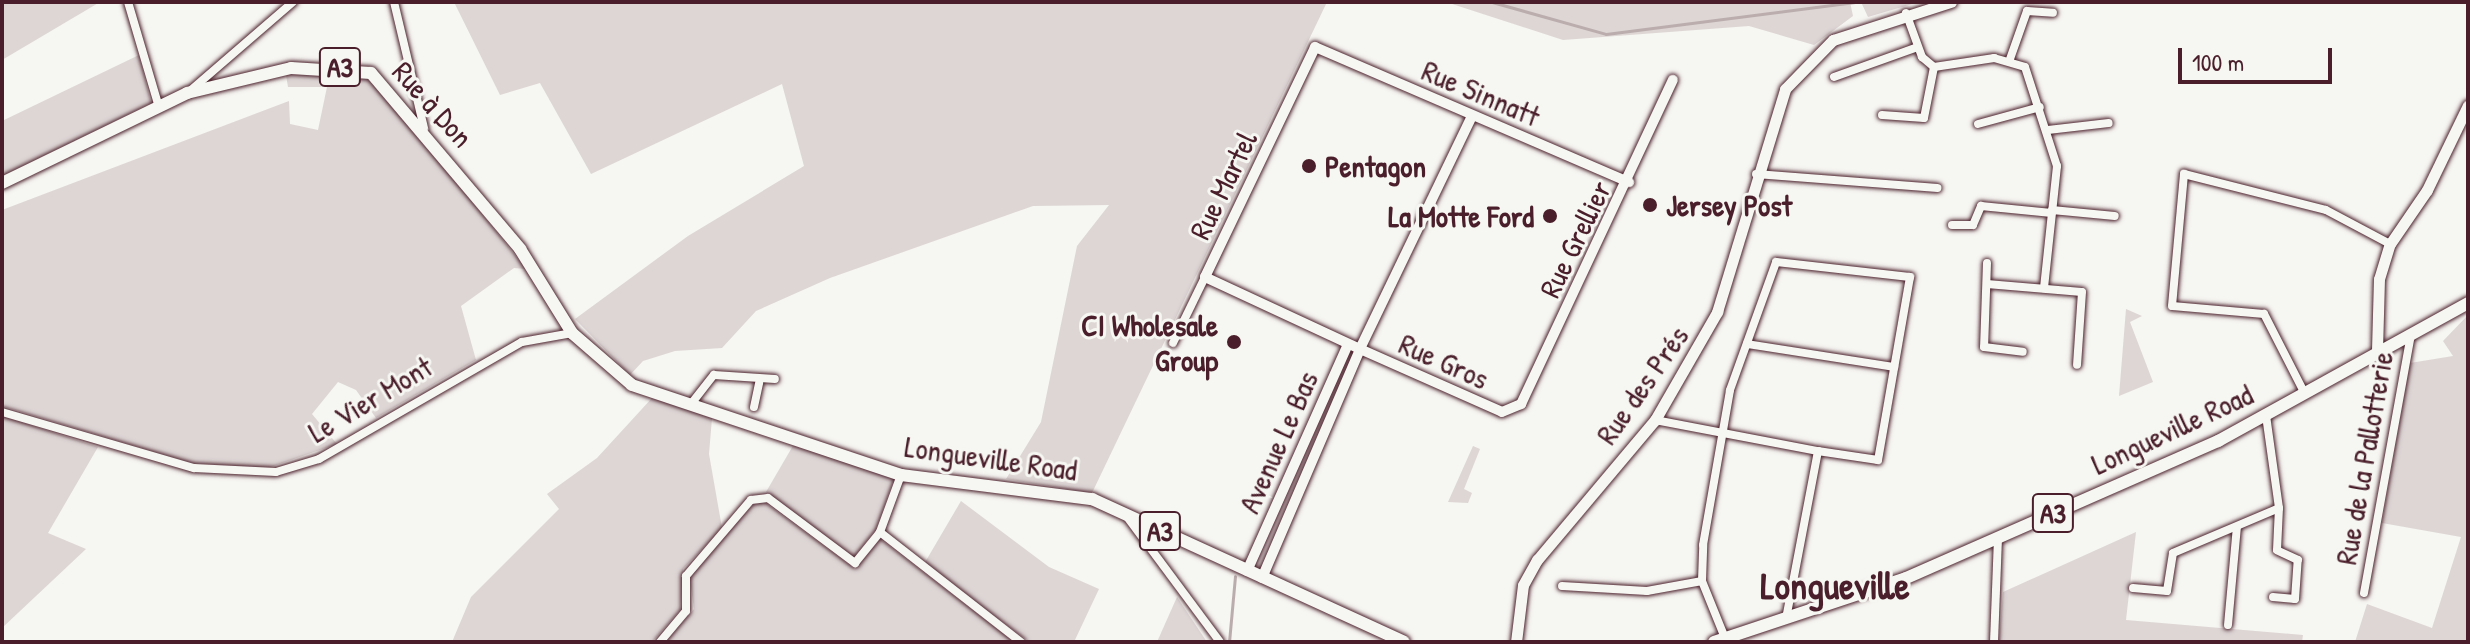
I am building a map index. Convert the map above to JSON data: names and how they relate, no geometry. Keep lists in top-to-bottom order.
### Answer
{
  "streets": {
    "main road": [
      "A3",
      "Rue à Don",
      "Rue des Prés",
      "Longueville Road"
    ],
    "street": [
      "Rue Sinnatt",
      "Rue Martel",
      "Rue Grellier",
      "Rue Gros",
      "Le Vier Mont",
      "Avenue Le Bas",
      "Rue de la Pallotterie"
    ]
  },
  "crossings": [
    ["A3", "Longueville Road"],
    ["A3", "Rue de la Pallotterie"],
    ["Rue Sinnatt", "Rue Martel"],
    ["Rue Sinnatt", "Rue Grellier"],
    ["Rue Sinnatt", "Avenue Le Bas"],
    ["Rue à Don", "Le Vier Mont"],
    ["Rue à Don", "Longueville Road"],
    ["Rue Grellier", "Rue Gros"],
    ["Rue Gros", "Avenue Le Bas"],
    ["Le Vier Mont", "Longueville Road"],
    ["Longueville Road", "Avenue Le Bas"]
  ],
  "districts": ["Longueville"],
  "places": [
    "Pentagon",
    "Jersey Post",
    "La Motte Ford",
    "CI Wholesale Group"
  ],
  "scale_bar": "100 m"
}
